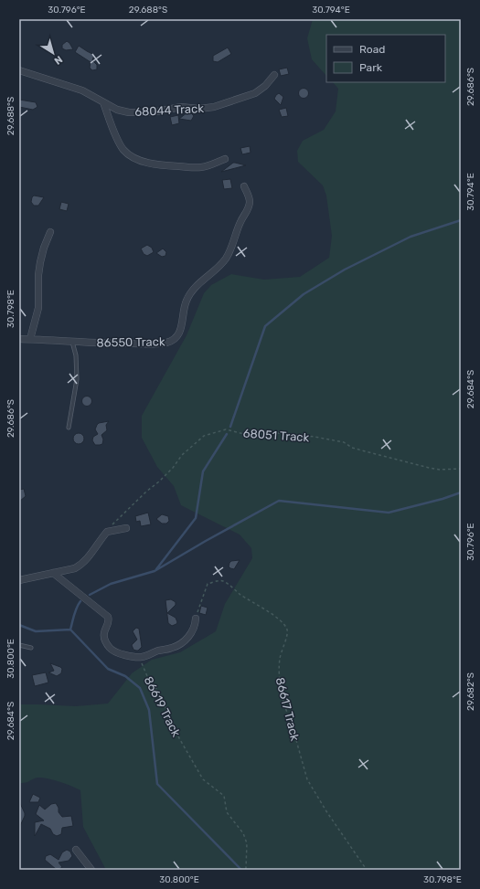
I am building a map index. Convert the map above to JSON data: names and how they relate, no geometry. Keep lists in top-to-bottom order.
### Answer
{
  "streets": {
    "street": ["68044 Track", "86550 Track"],
    "path": ["68051 Track", "86619 Track", "86617 Track"]
  },
  "legend": ["Road", "Park"],
  "north": "bottom right",
  "coordinates": [
    "30.796°E",
    "29.688°S",
    "30.794°E",
    "29.686°S",
    "30.798°E",
    "29.684°S",
    "30.800°E",
    "29.682°S"
  ]
}
